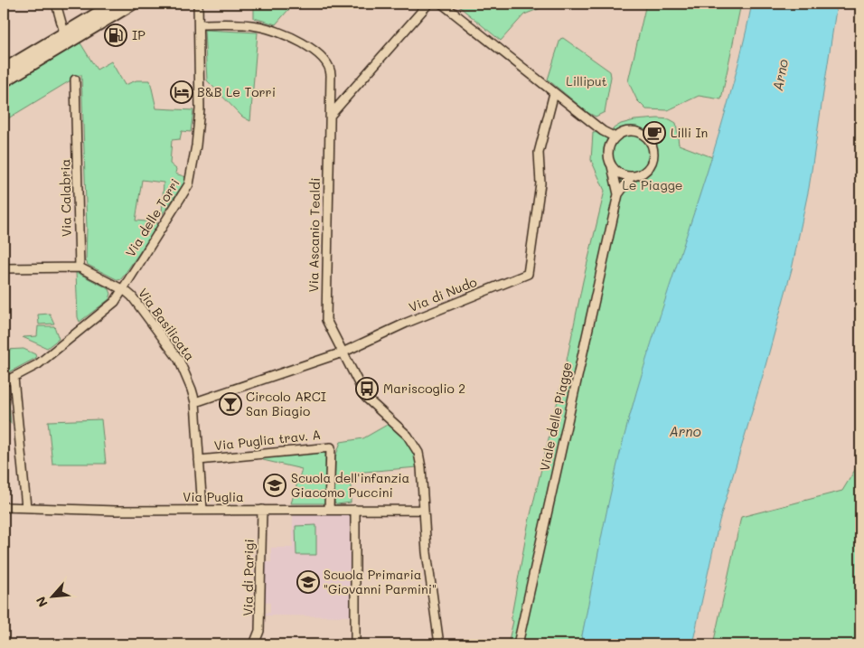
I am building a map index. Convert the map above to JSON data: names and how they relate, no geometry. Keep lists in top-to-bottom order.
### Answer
{
  "streets": {
    "street": [
      "Via Calabria",
      "Via delle Torri",
      "Via Ascanio Tealdi",
      "Via di Nudo",
      "Via Basilicata",
      "Viale delle Piagge",
      "Via Puglia trav. A",
      "Via Puglia",
      "Via di Parigi"
    ]
  },
  "crossings": [
    ["Via delle Torri", "Via Ascanio Tealdi"],
    ["Via delle Torri", "Via Basilicata"],
    ["Via Ascanio Tealdi", "Via di Nudo"],
    ["Via Ascanio Tealdi", "Via Puglia"],
    ["Via di Nudo", "Via Basilicata"],
    ["Via Basilicata", "Via Puglia trav. A"],
    ["Via Basilicata", "Via Puglia"],
    ["Via Puglia trav. A", "Via Puglia"],
    ["Via Puglia", "Via di Parigi"]
  ],
  "water": ["Arno"],
  "parks": ["Lilliput", "Le Piagge"],
  "places": {
    "fuel station": ["IP"],
    "hotel": ["B&B Le Torri"],
    "cafe": ["Lilli In"],
    "bus stop": ["Mariscoglio 2"],
    "bar": ["Circolo ARCI San Biagio"],
    "school or university": ["Scuola dell'infanzia Giacomo Puccini", "Scuola Primaria \"Giovanni Parmini\""]
  },
  "north": "bottom left"
}
